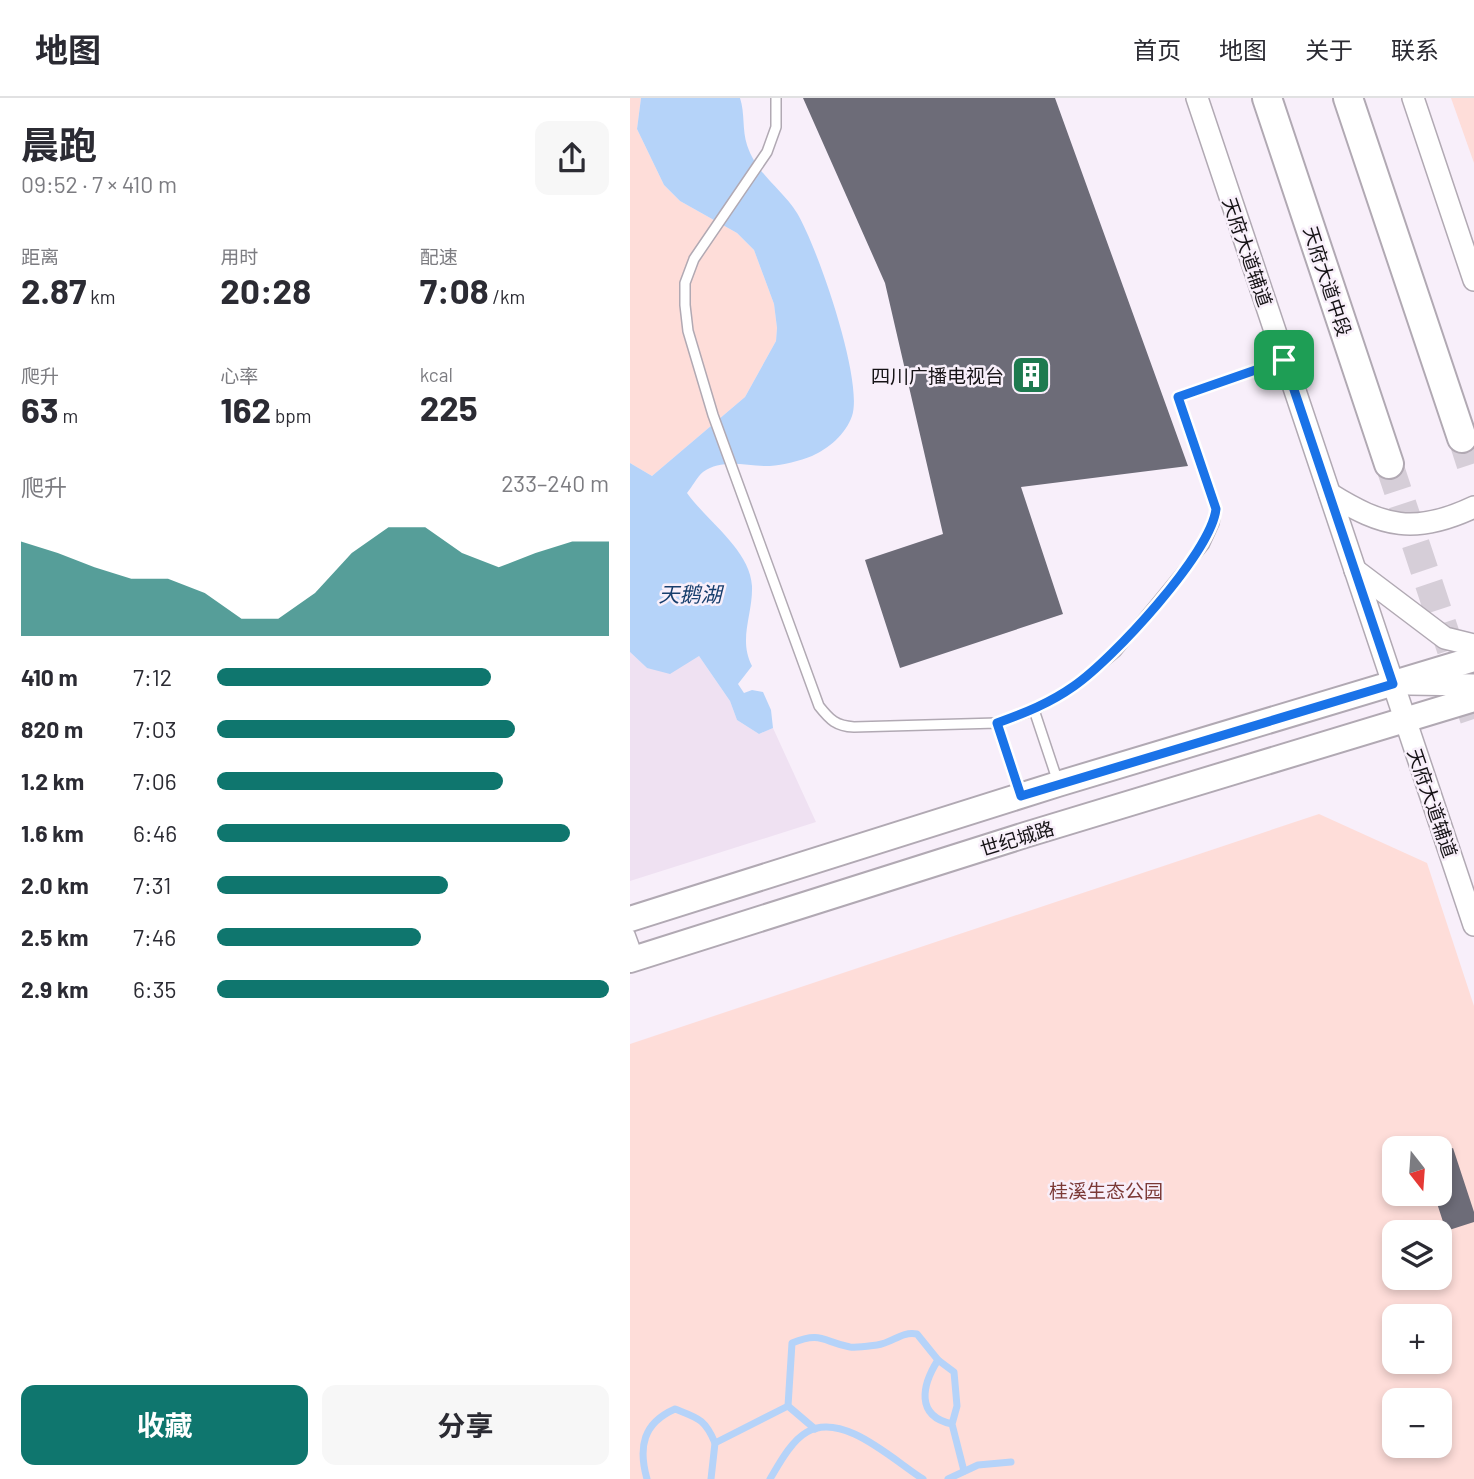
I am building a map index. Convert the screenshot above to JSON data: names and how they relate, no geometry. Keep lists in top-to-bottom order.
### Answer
{
  "streets": {
    "main road": ["天府大道中段", "世纪城路"],
    "street": ["天府大道辅道"]
  },
  "crossings": [
    ["天府大道辅道", "世纪城路"]
  ],
  "water": ["天鹅湖"],
  "parks": ["桂溪生态公园"],
  "places": {
    "building": ["四川广播电视台"]
  },
  "north": "bottom",
  "page": {
    "header": "地图",
    "nav": [
      "首页",
      "地图",
      "关于",
      "联系"
    ],
    "heading": ["晨跑", "09:52 · 7 × 410 m"],
    "stats": [
      ["距离", "2.87 km"],
      ["用时", "20:28"],
      ["配速", "7:08 /km"],
      ["爬升", "63 m"],
      ["心率", "162 bpm"],
      ["kcal", "225"]
    ],
    "chart": ["爬升", "233–240 m"],
    "list": [
      {
        "name": "410 m",
        "note": "7:12"
      },
      {
        "name": "820 m",
        "note": "7:03"
      },
      {
        "name": "1.2 km",
        "note": "7:06"
      },
      {
        "name": "1.6 km",
        "note": "6:46"
      },
      {
        "name": "2.0 km",
        "note": "7:31"
      },
      {
        "name": "2.5 km",
        "note": "7:46"
      },
      {
        "name": "2.9 km",
        "note": "6:35"
      }
    ],
    "map_buttons": ["+", "−"],
    "buttons": ["收藏", "分享"]
  }
}
